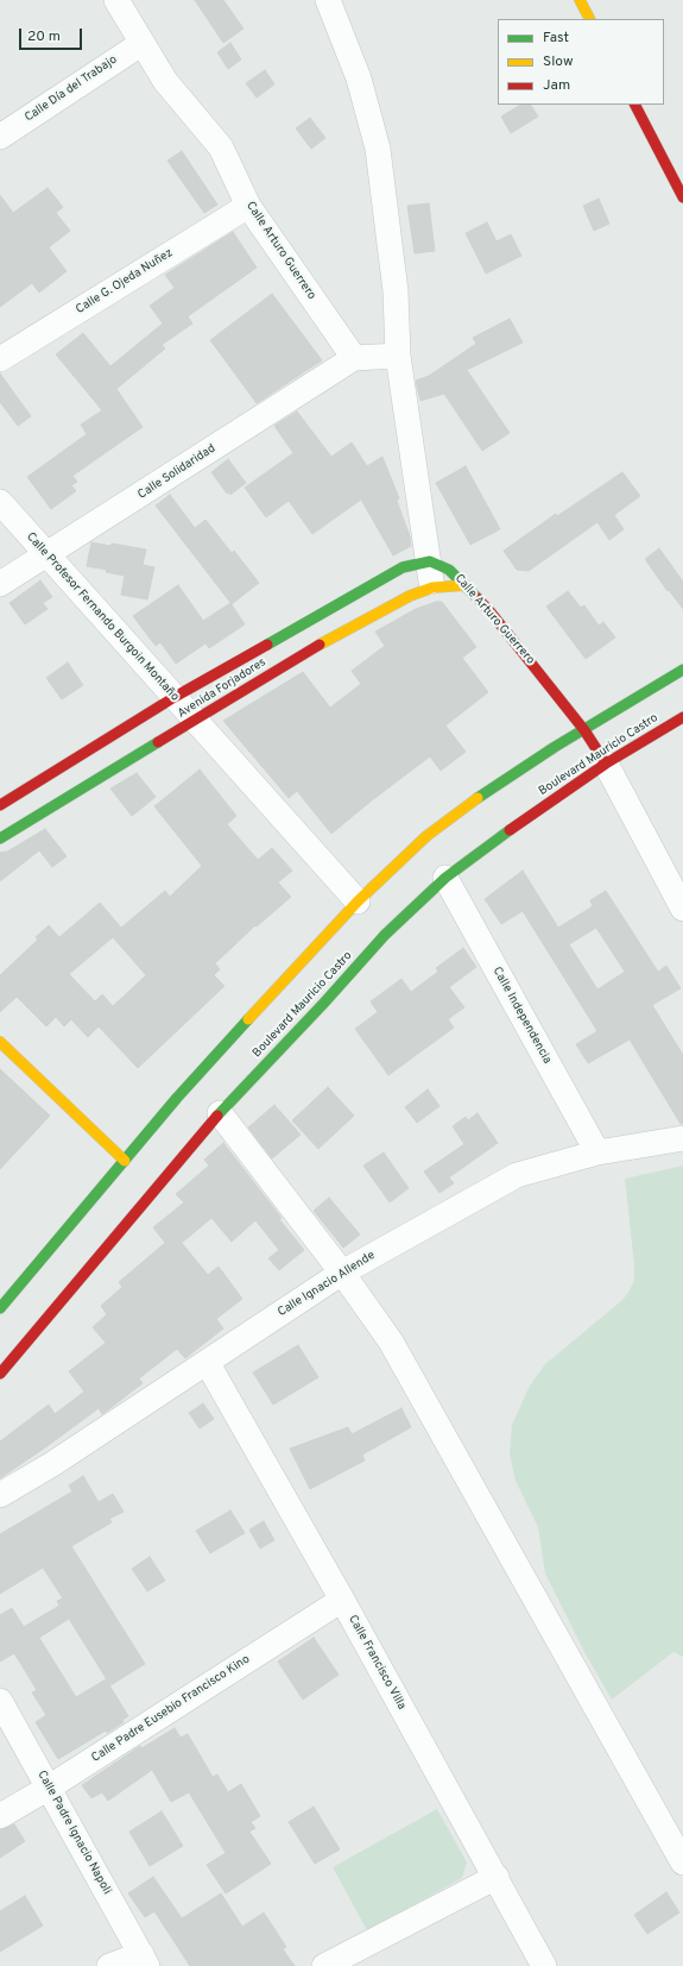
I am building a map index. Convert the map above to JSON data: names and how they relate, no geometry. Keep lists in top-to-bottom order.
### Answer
{
  "streets": {
    "main road": ["Calle Arturo Guerrero", "Avenida Forjadores", "Boulevard Mauricio Castro"],
    "street": [
      "Calle Día del Trabajo",
      "Calle G. Ojeda Nuñez",
      "Calle Solidaridad",
      "Calle Profesor Fernando Burgoin Montaño",
      "Calle Independencia",
      "Calle Ignacio Allende",
      "Calle Francisco Villa",
      "Calle Padre Eusebio Francisco Kino",
      "Calle Padre Ignacio Napoli"
    ]
  },
  "crossings": [
    ["Calle Día del Trabajo", "Calle Arturo Guerrero"],
    ["Calle Arturo Guerrero", "Calle G. Ojeda Nuñez"],
    ["Calle Arturo Guerrero", "Calle Solidaridad"],
    ["Calle Arturo Guerrero", "Avenida Forjadores"],
    ["Calle Arturo Guerrero", "Boulevard Mauricio Castro"],
    ["Calle Solidaridad", "Calle Profesor Fernando Burgoin Montaño"],
    ["Calle Profesor Fernando Burgoin Montaño", "Avenida Forjadores"],
    ["Boulevard Mauricio Castro", "Calle Independencia"],
    ["Calle Independencia", "Calle Ignacio Allende"],
    ["Calle Ignacio Allende", "Calle Francisco Villa"],
    ["Calle Francisco Villa", "Calle Padre Eusebio Francisco Kino"],
    ["Calle Padre Eusebio Francisco Kino", "Calle Padre Ignacio Napoli"]
  ],
  "legend": ["Fast", "Slow", "Jam"],
  "scale_bar": "20 m"
}
